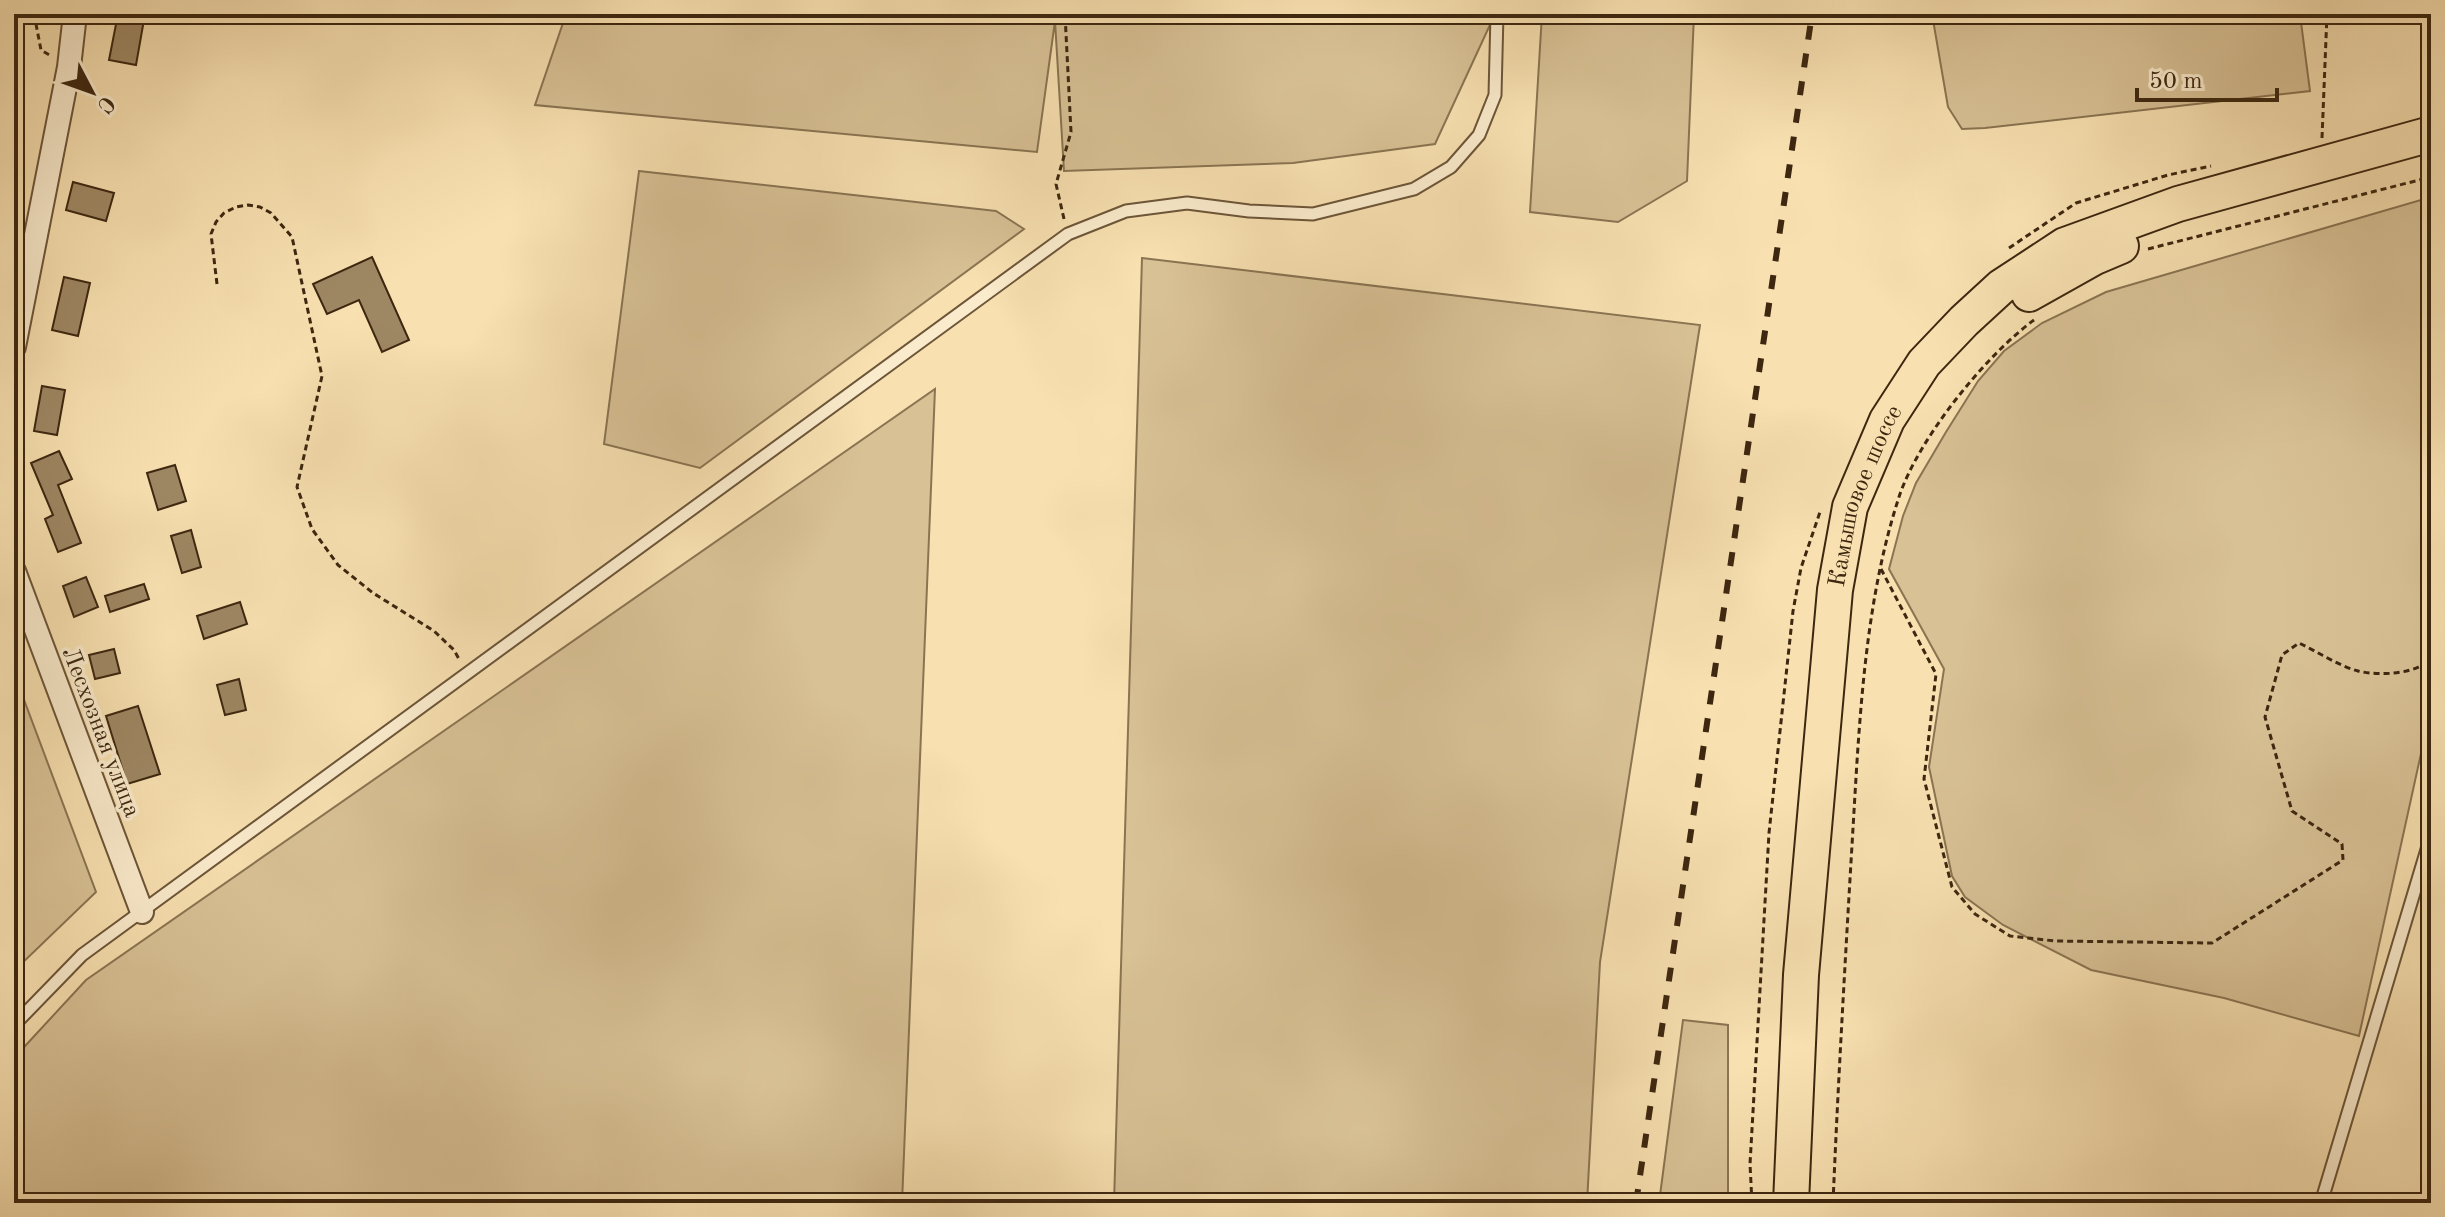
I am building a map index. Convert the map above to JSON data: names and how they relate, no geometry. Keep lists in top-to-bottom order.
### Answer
{
  "streets": {
    "main road": ["Камышовое шоссе"],
    "street": ["Лесхозная улица"]
  },
  "scale_bar": "50 m",
  "north": "bottom right"
}
